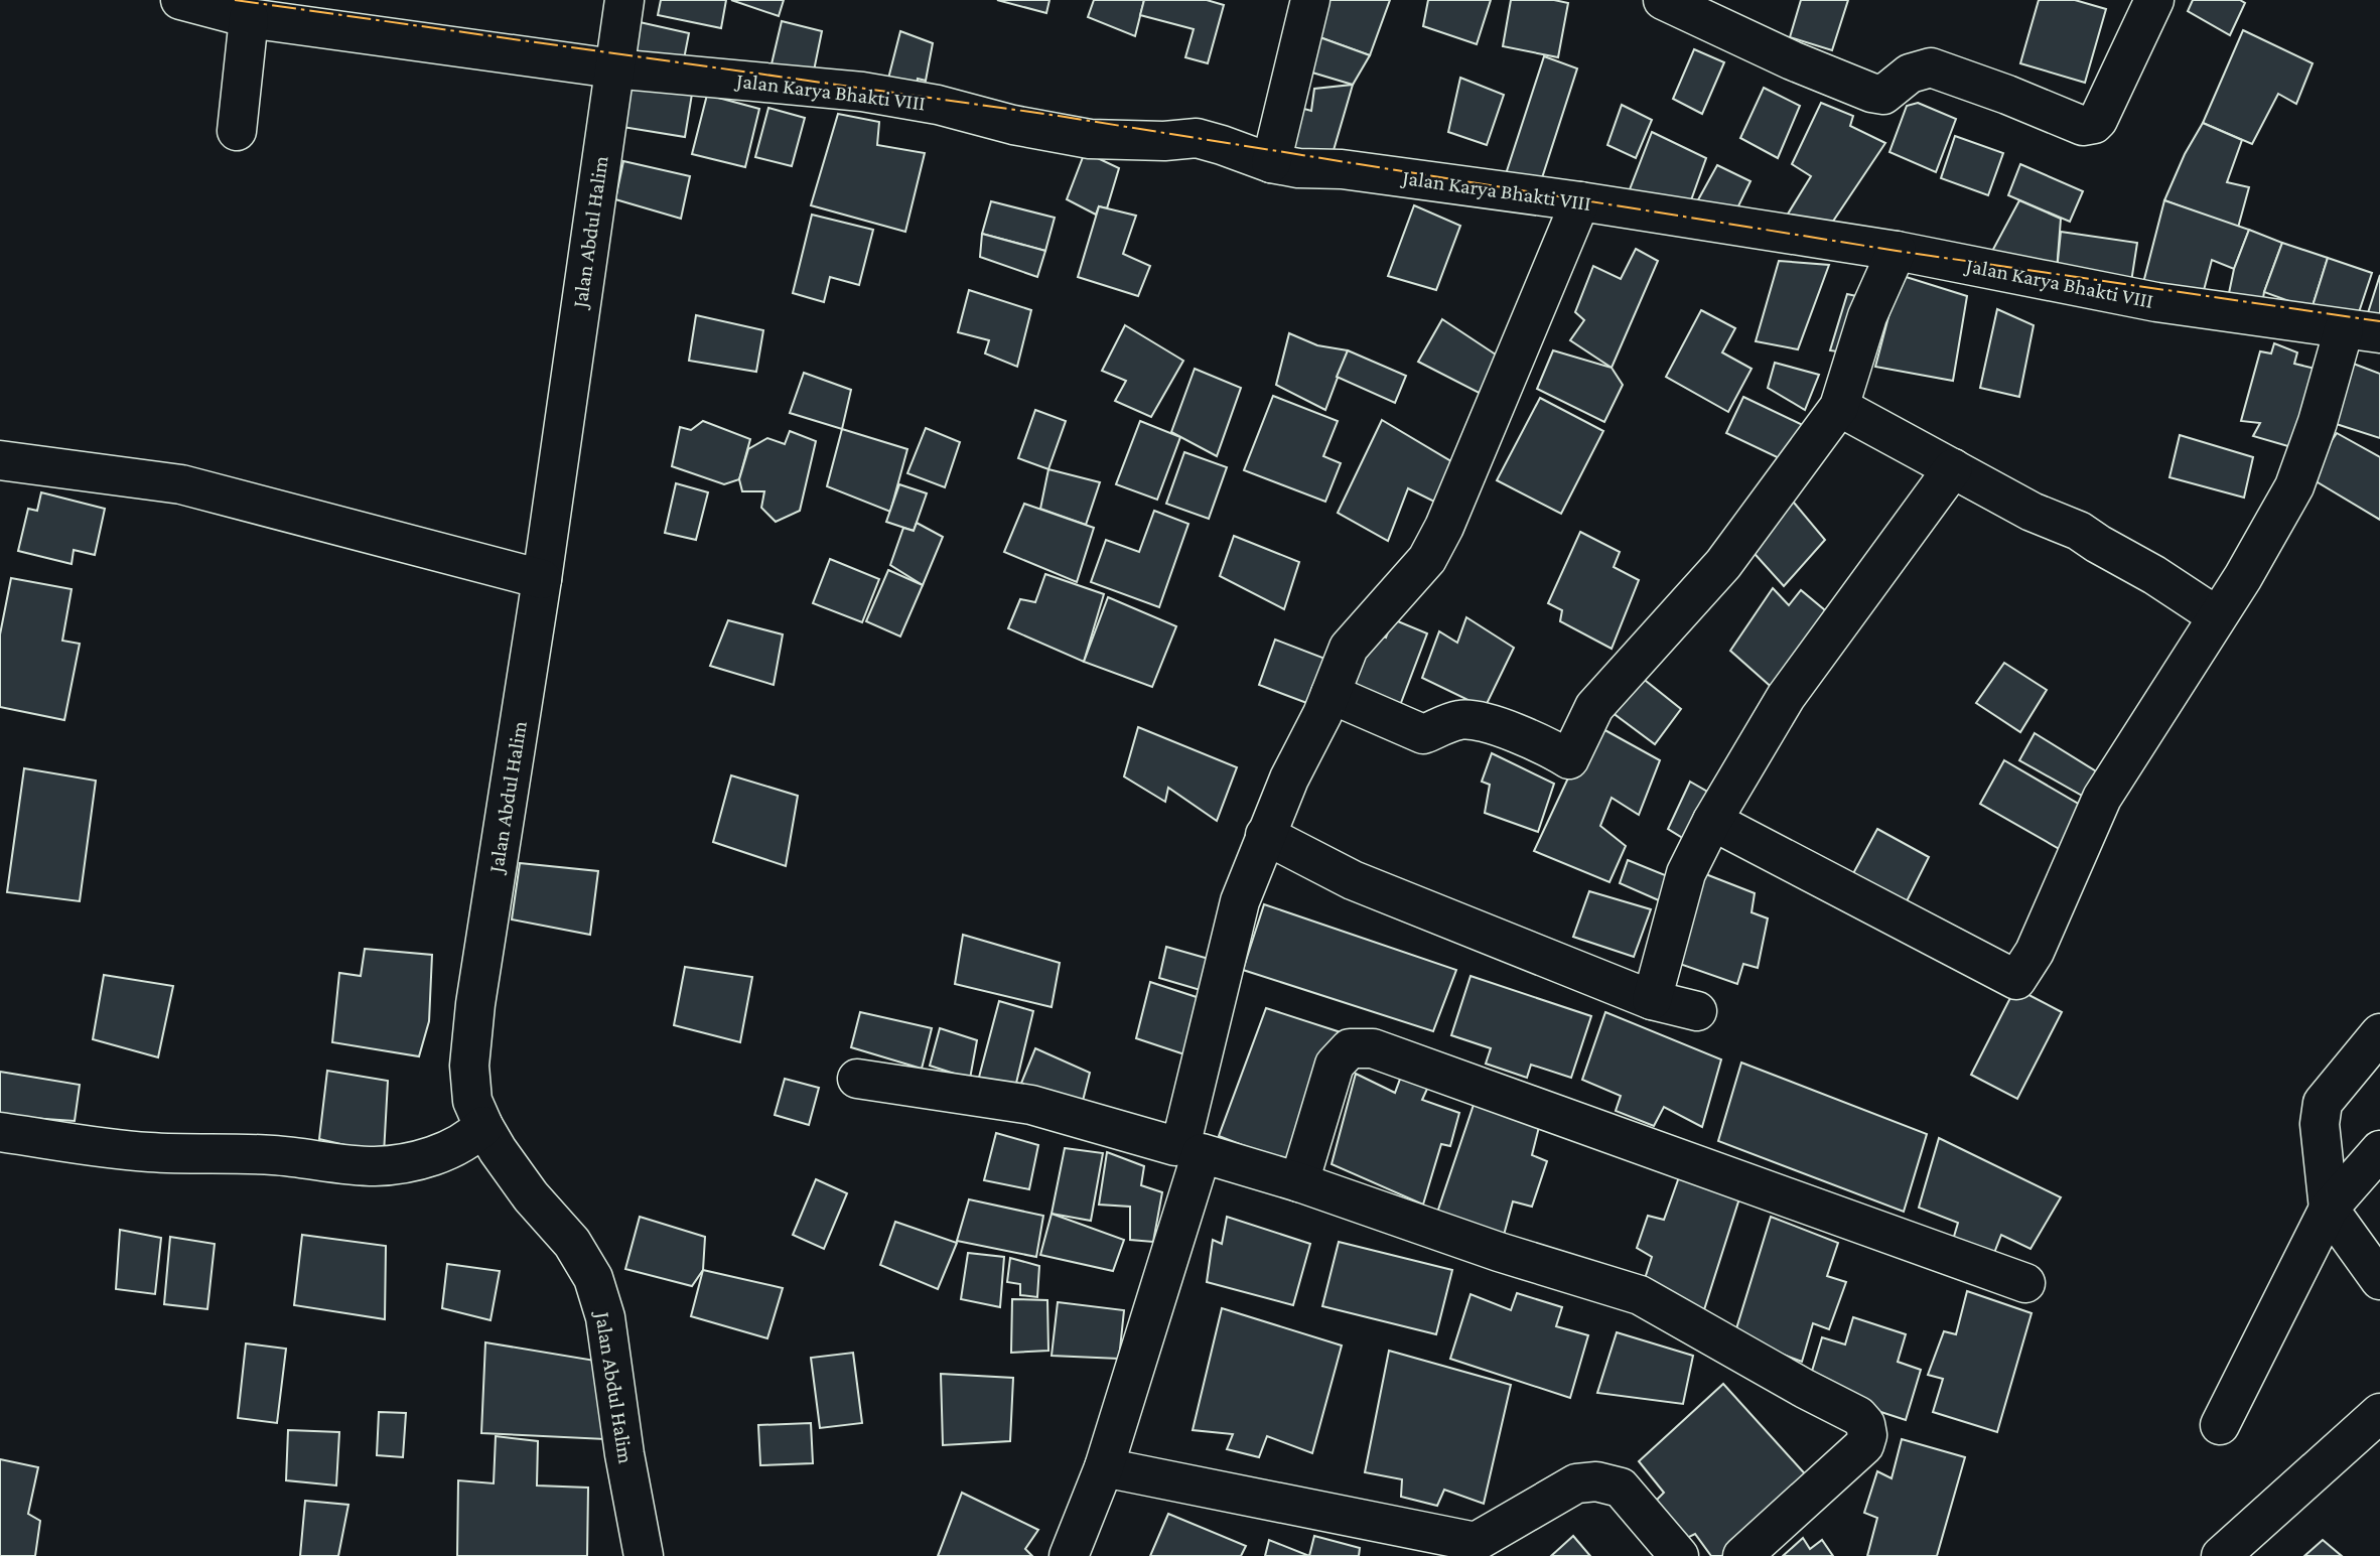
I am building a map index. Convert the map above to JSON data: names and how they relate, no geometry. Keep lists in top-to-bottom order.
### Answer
{
  "streets": {
    "street": ["Jalan Karya Bhakti VIII", "Jalan Abdul Halim"]
  },
  "crossings": [
    ["Jalan Karya Bhakti VIII", "Jalan Abdul Halim"]
  ]
}
